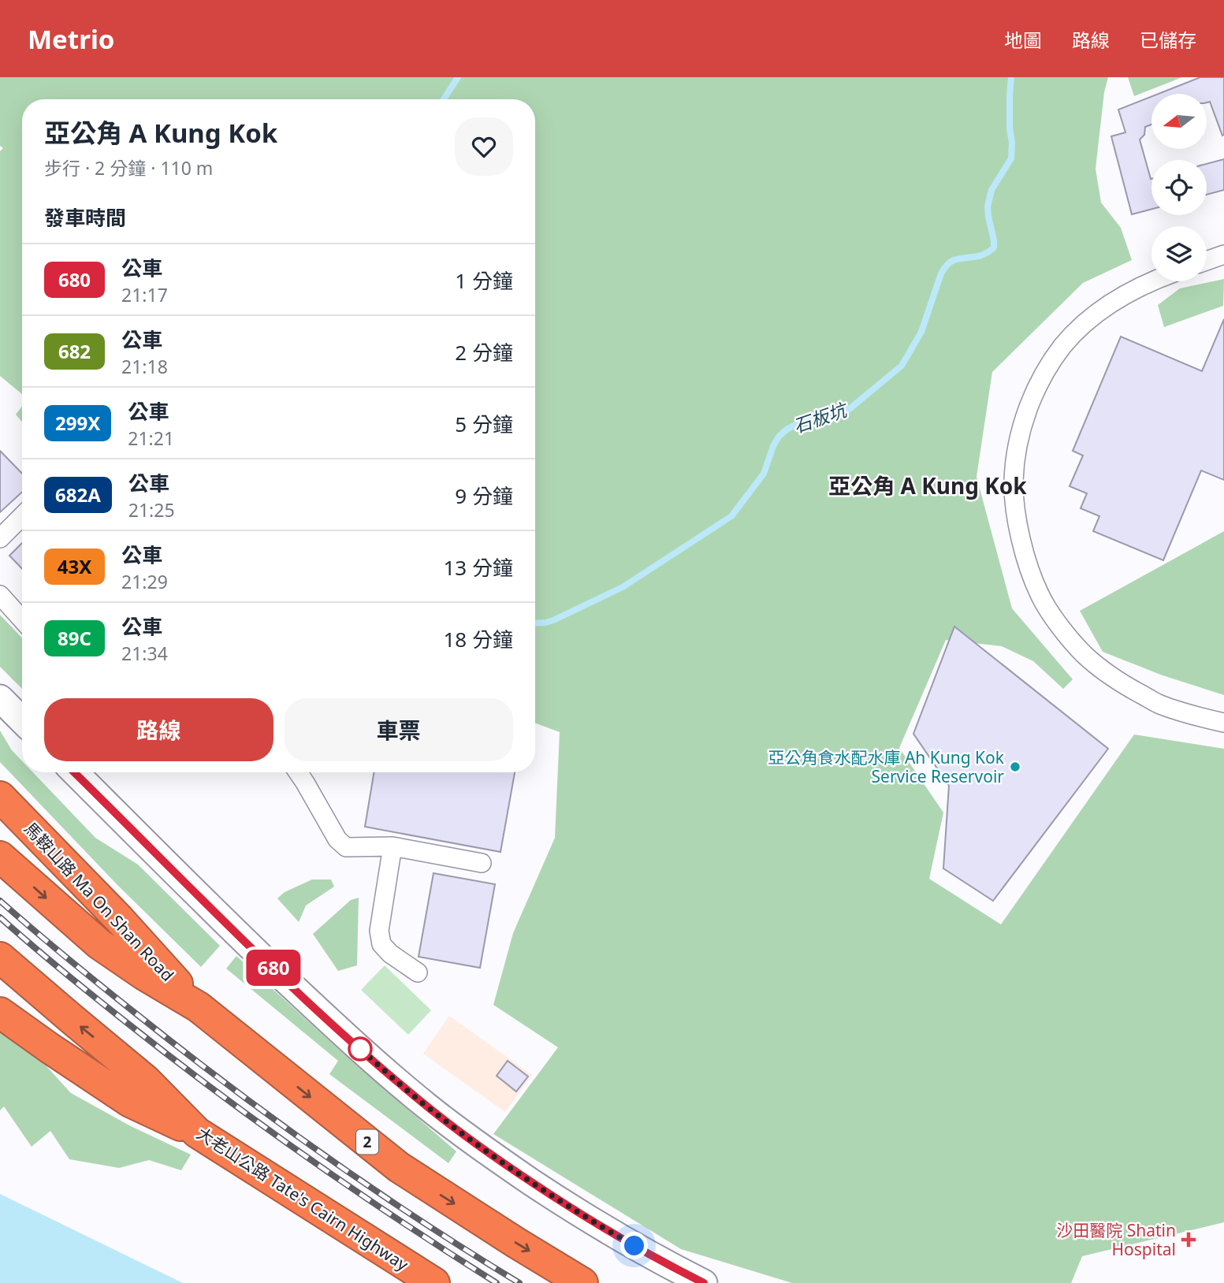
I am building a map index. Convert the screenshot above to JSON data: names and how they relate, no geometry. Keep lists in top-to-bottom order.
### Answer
{
  "streets": {
    "highway": ["馬鞍山路 Ma On Shan Road", "2", "大老山公路 Tate's Cairn Highway"]
  },
  "crossings": [
    ["馬鞍山路 Ma On Shan Road", "2"]
  ],
  "districts": ["亞公角 A Kung Kok"],
  "water": ["石板坑"],
  "places": {
    "other": ["亞公角食水配水庫 Ah Kung Kok Service Reservoir"],
    "health": ["沙田醫院 Shatin Hospital"]
  },
  "lines": ["bus line 680"],
  "north": "left",
  "page": {
    "header": "Metrio",
    "nav": ["地圖", "路線", "已儲存"],
    "on_map": "680",
    "heading": [
      ["亞公角 A Kung Kok", "步行 · 2 分鐘 · 110 m"],
      "發車時間"
    ],
    "list": [
      {
        "mark": "680",
        "name": "公車",
        "note": "21:17",
        "value": "1 分鐘"
      },
      {
        "mark": "682",
        "name": "公車",
        "note": "21:18",
        "value": "2 分鐘"
      },
      {
        "mark": "299X",
        "name": "公車",
        "note": "21:21",
        "value": "5 分鐘"
      },
      {
        "mark": "682A",
        "name": "公車",
        "note": "21:25",
        "value": "9 分鐘"
      },
      {
        "mark": "43X",
        "name": "公車",
        "note": "21:29",
        "value": "13 分鐘"
      },
      {
        "mark": "89C",
        "name": "公車",
        "note": "21:34",
        "value": "18 分鐘"
      }
    ],
    "buttons": ["路線", "車票"]
  }
}
